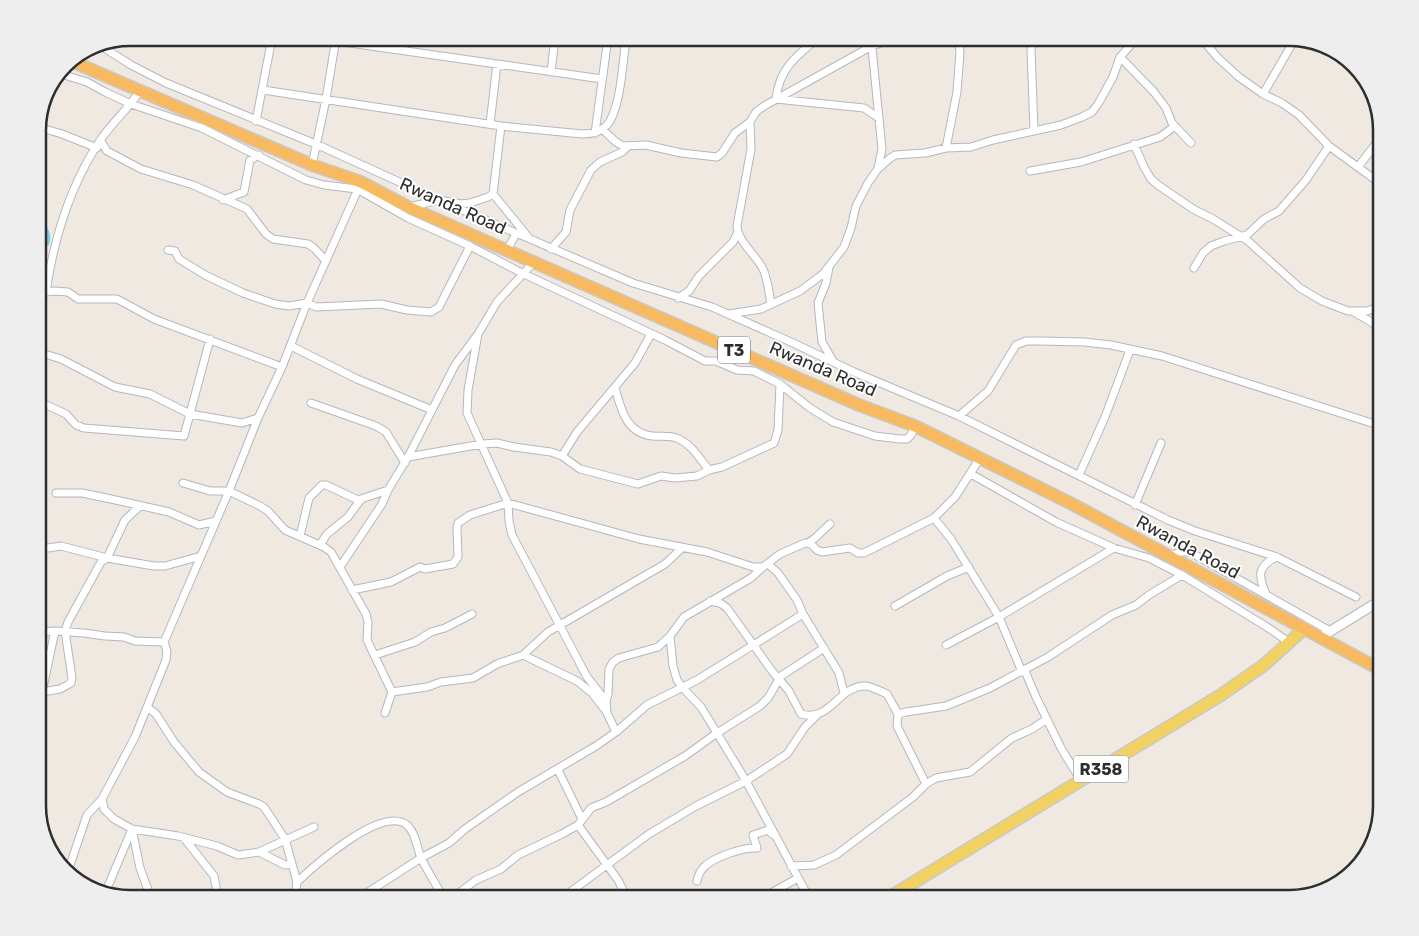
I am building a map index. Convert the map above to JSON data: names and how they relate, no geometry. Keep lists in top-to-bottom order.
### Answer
{
  "streets": {
    "highway": ["Rwanda Road", "T3"],
    "main road": ["R358"]
  },
  "crossings": [
    ["Rwanda Road", "R358"]
  ]
}
